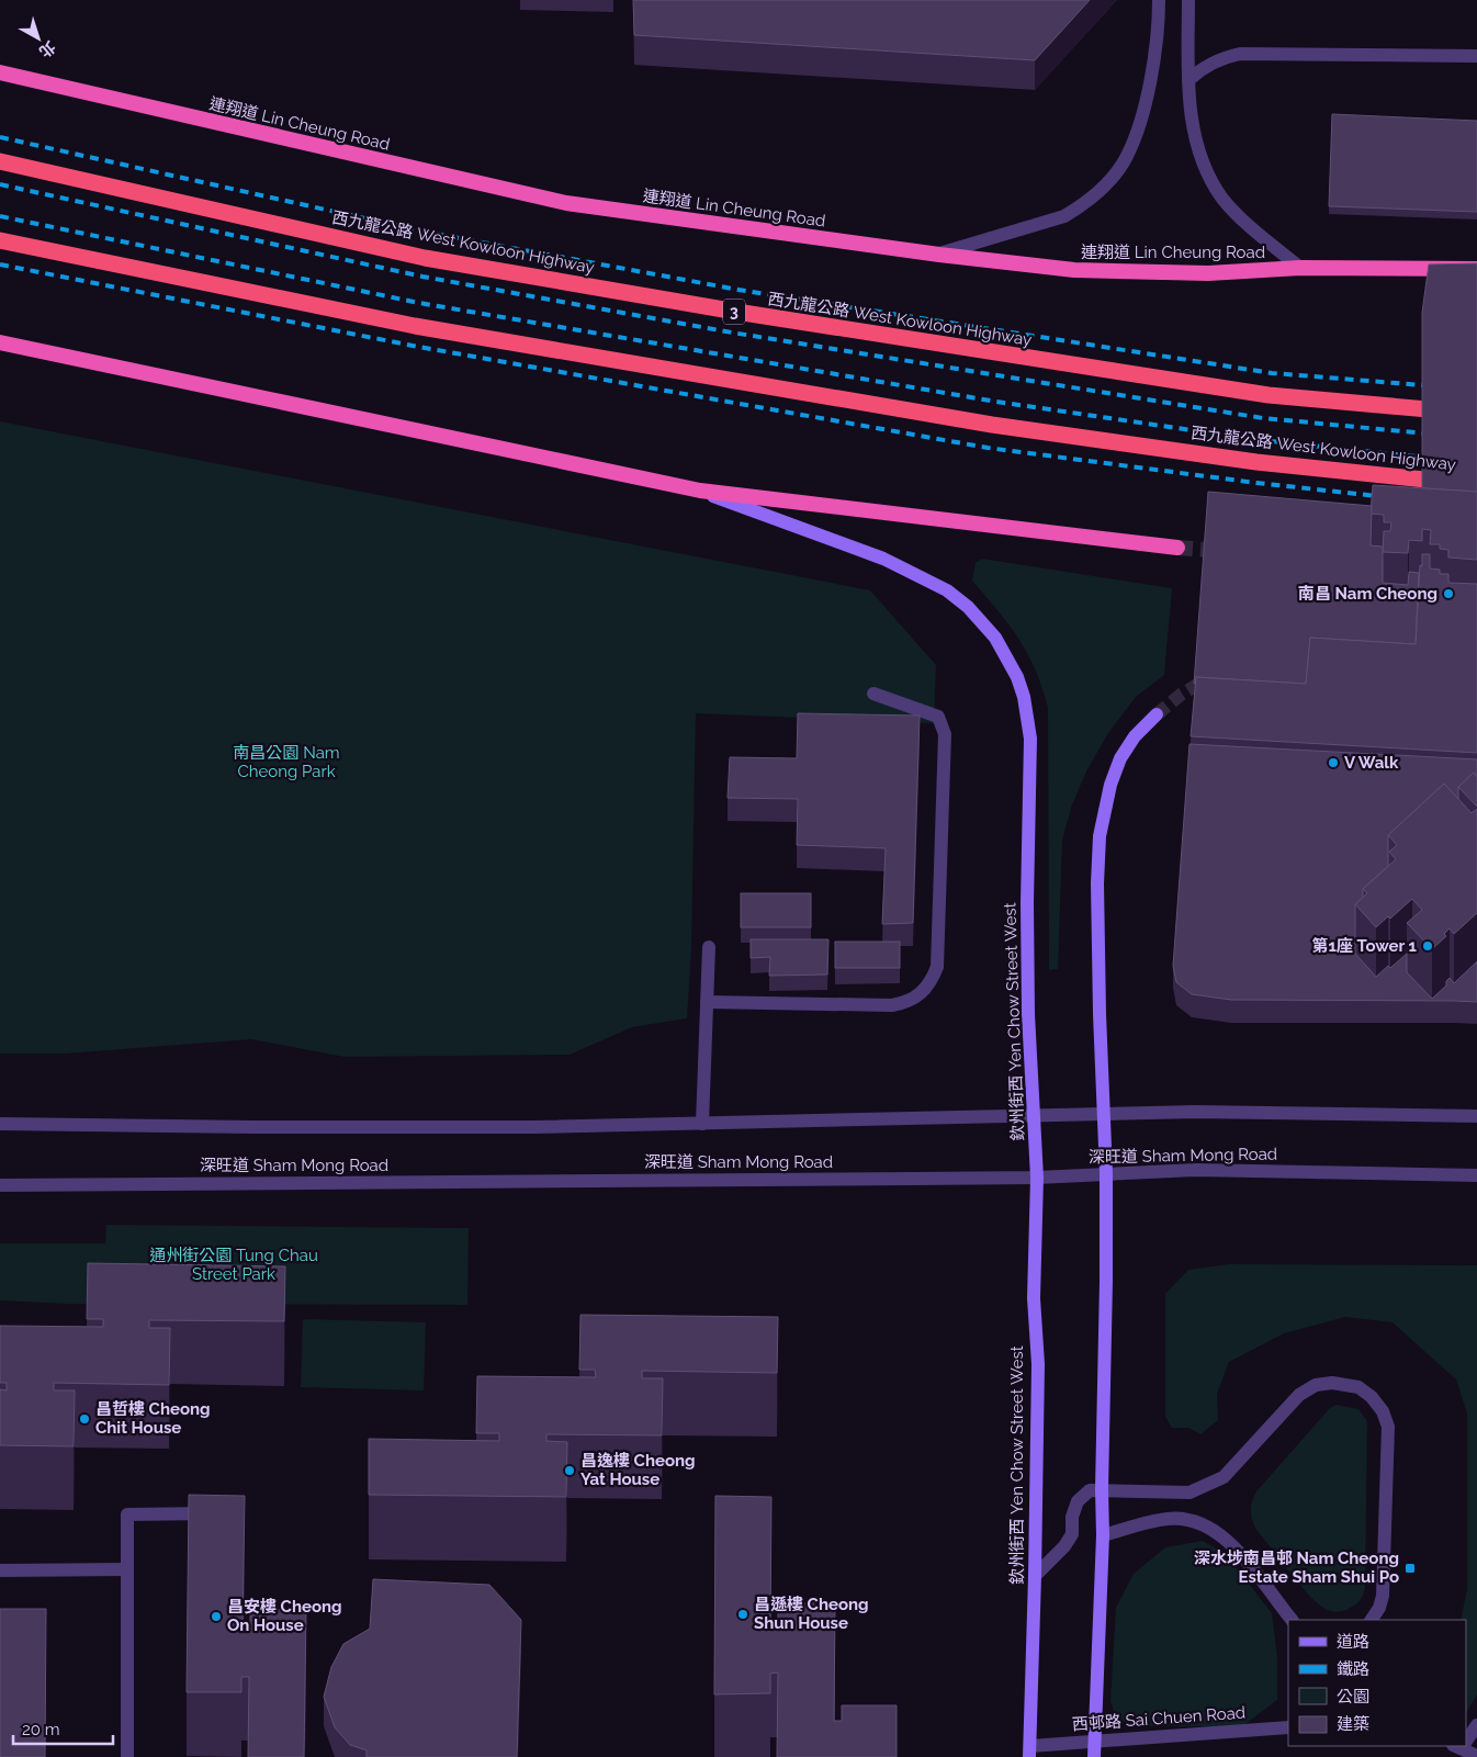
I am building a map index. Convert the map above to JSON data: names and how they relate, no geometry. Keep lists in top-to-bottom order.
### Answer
{
  "streets": {
    "highway": ["連翔道 Lin Cheung Road", "西九龍公路 West Kowloon Highway", "3"],
    "main road": ["欽州街西 Yen Chow Street West"],
    "street": ["深旺道 Sham Mong Road", "西邨路 Sai Chuen Road"]
  },
  "crossings": [
    ["欽州街西 Yen Chow Street West", "深旺道 Sham Mong Road"],
    ["欽州街西 Yen Chow Street West", "西邨路 Sai Chuen Road"]
  ],
  "parks": ["南昌公園 Nam Cheong Park", "通州街公園 Tung Chau Street Park"],
  "places": {
    "other": [
      "南昌 Nam Cheong",
      "V Walk",
      "第1座 Tower 1",
      "昌哲樓 Cheong Chit House",
      "昌逸樓 Cheong Yat House",
      "昌遜樓 Cheong Shun House",
      "昌安樓 Cheong On House"
    ],
    "transit": ["深水埗南昌邨 Nam Cheong Estate Sham Shui Po"]
  },
  "legend": [
    "道路",
    "鐵路",
    "公園",
    "建築"
  ],
  "scale_bar": "20 m",
  "north": "bottom right"
}
